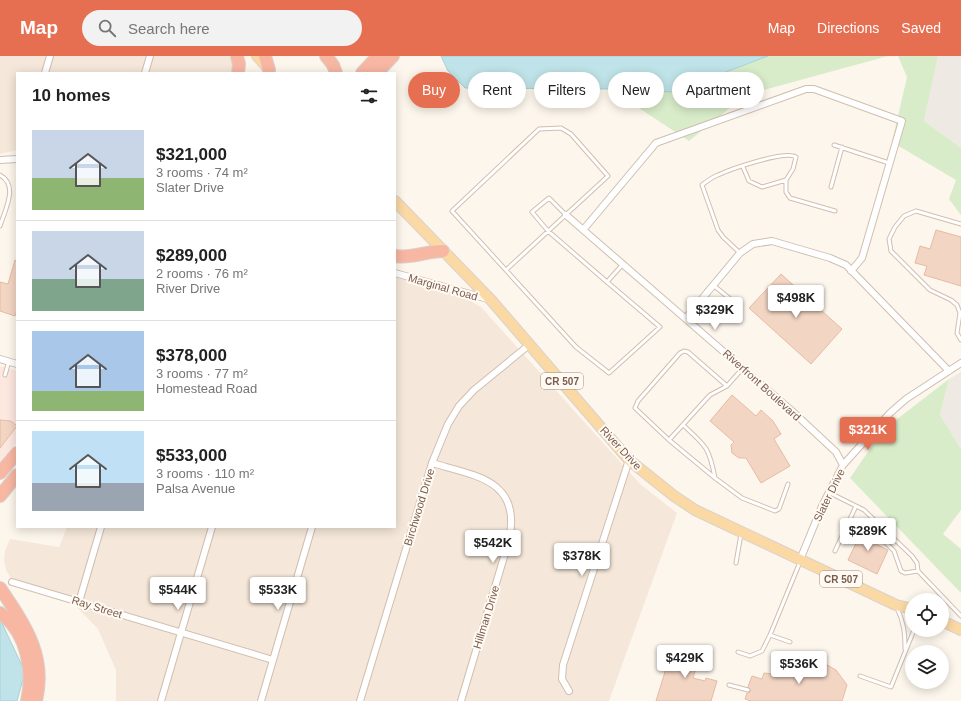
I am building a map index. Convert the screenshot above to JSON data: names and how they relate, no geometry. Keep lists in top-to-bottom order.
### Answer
{
  "streets": {
    "main road": ["CR 507", "River Drive"],
    "street": [
      "Marginal Road",
      "Riverfront Boulevard",
      "Slater Drive",
      "Birchwood Drive",
      "Ray Street",
      "Hillman Drive"
    ]
  },
  "crossings": [
    ["Marginal Road", "River Drive"],
    ["Riverfront Boulevard", "Slater Drive"],
    ["River Drive", "Slater Drive"],
    ["River Drive", "Birchwood Drive"],
    ["Birchwood Drive", "Hillman Drive"]
  ],
  "page": {
    "header": "Map",
    "search": "Search here",
    "nav": ["Map", "Directions", "Saved"],
    "chip": [
      "Buy",
      "Rent",
      "Filters",
      "New",
      "Apartment"
    ],
    "heading": "10 homes",
    "list": [
      {
        "name": "$321,000",
        "note": "3 rooms · 74 m² · Slater Drive"
      },
      {
        "name": "$289,000",
        "note": "2 rooms · 76 m² · River Drive"
      },
      {
        "name": "$378,000",
        "note": "3 rooms · 77 m² · Homestead Road"
      },
      {
        "name": "$533,000",
        "note": "3 rooms · 110 m² · Palsa Avenue"
      }
    ],
    "price": [
      "$498K",
      "$329K",
      "$321K",
      "$289K",
      "$542K",
      "$378K",
      "$544K",
      "$533K",
      "$429K",
      "$536K"
    ]
  }
}
